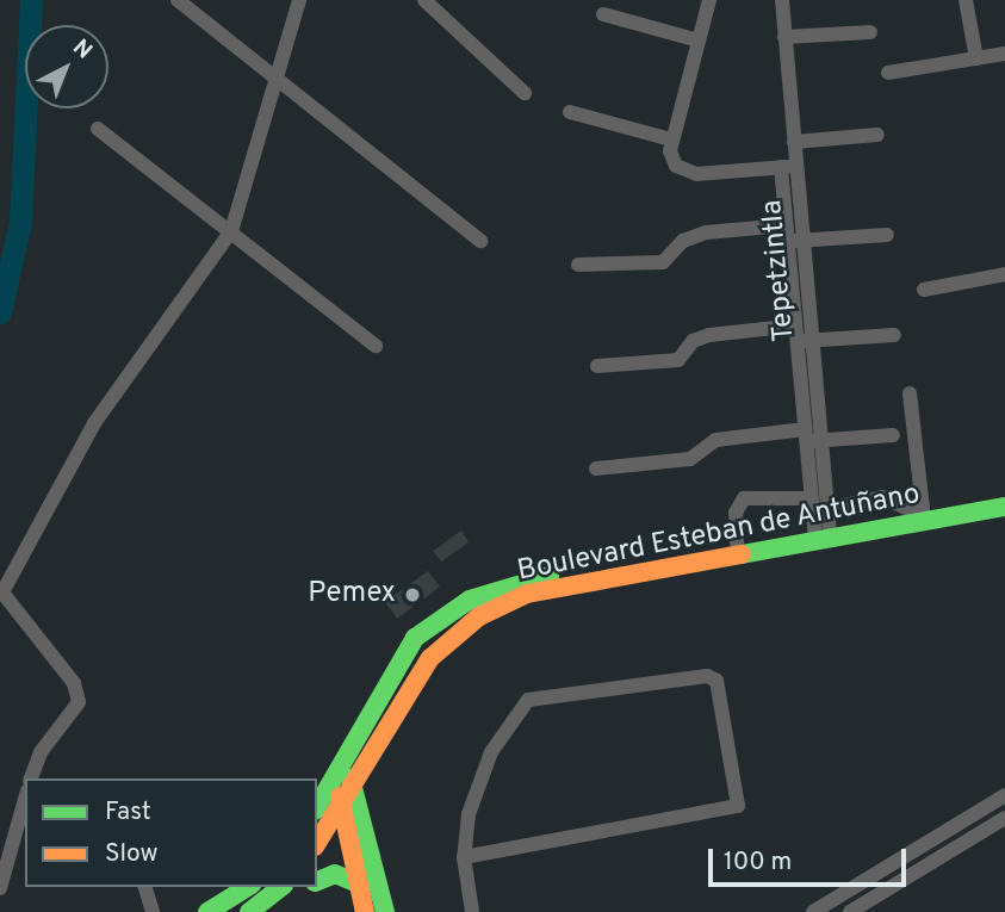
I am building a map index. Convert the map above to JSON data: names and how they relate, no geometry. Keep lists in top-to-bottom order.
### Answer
{
  "streets": {
    "main road": ["Boulevard Esteban de Antuñano"],
    "street": ["Tepetzintla"]
  },
  "crossings": [
    ["Tepetzintla", "Boulevard Esteban de Antuñano"]
  ],
  "places": ["Pemex"],
  "legend": ["Fast", "Slow"],
  "scale_bar": "100 m",
  "north": "top right"
}
